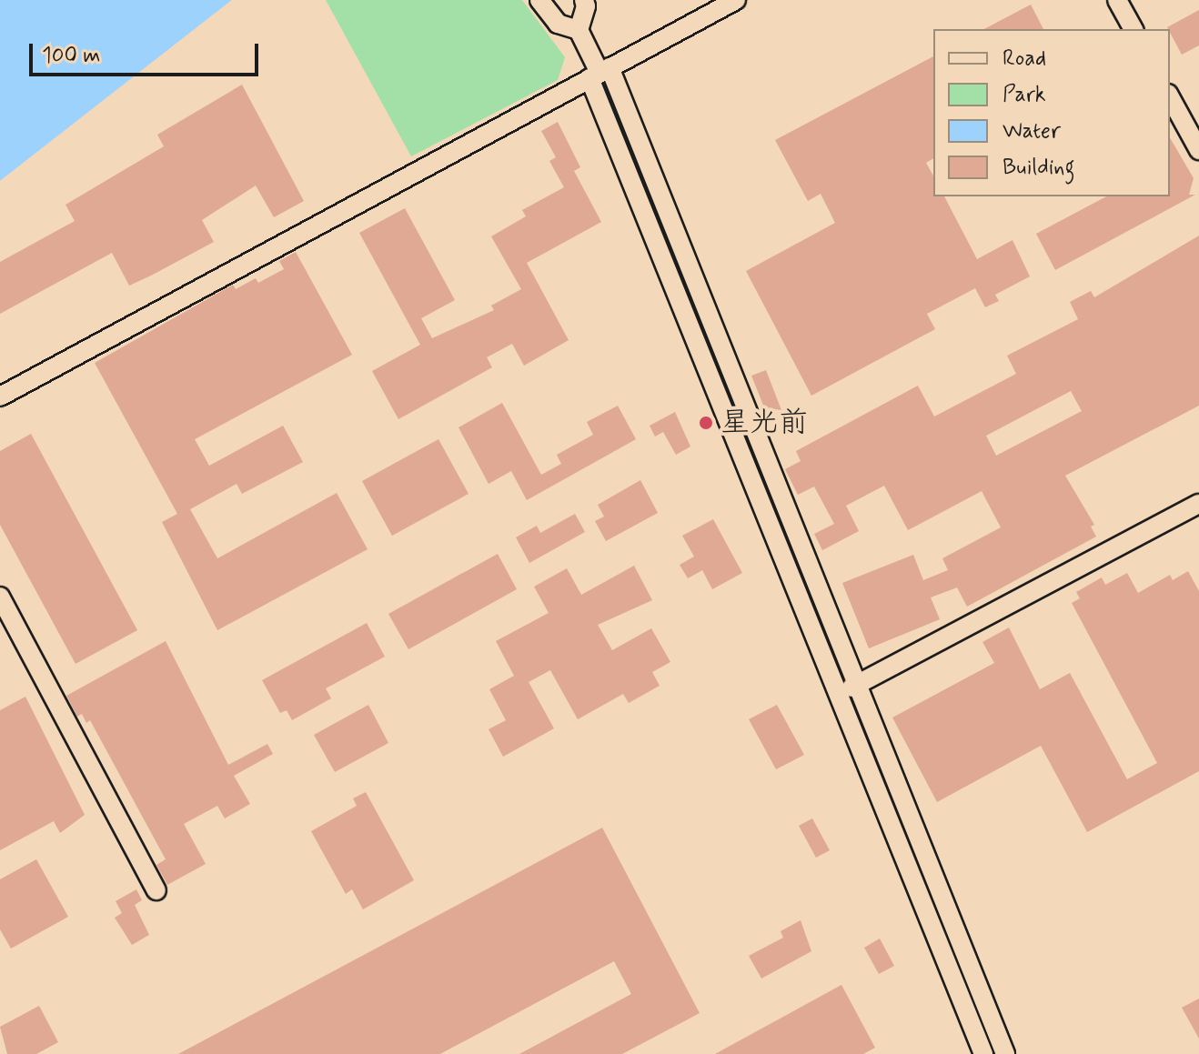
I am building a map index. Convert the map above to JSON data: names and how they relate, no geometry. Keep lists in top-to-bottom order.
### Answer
{
  "places": ["星光前"],
  "legend": [
    "Road",
    "Park",
    "Water",
    "Building"
  ],
  "scale_bar": "100 m"
}
